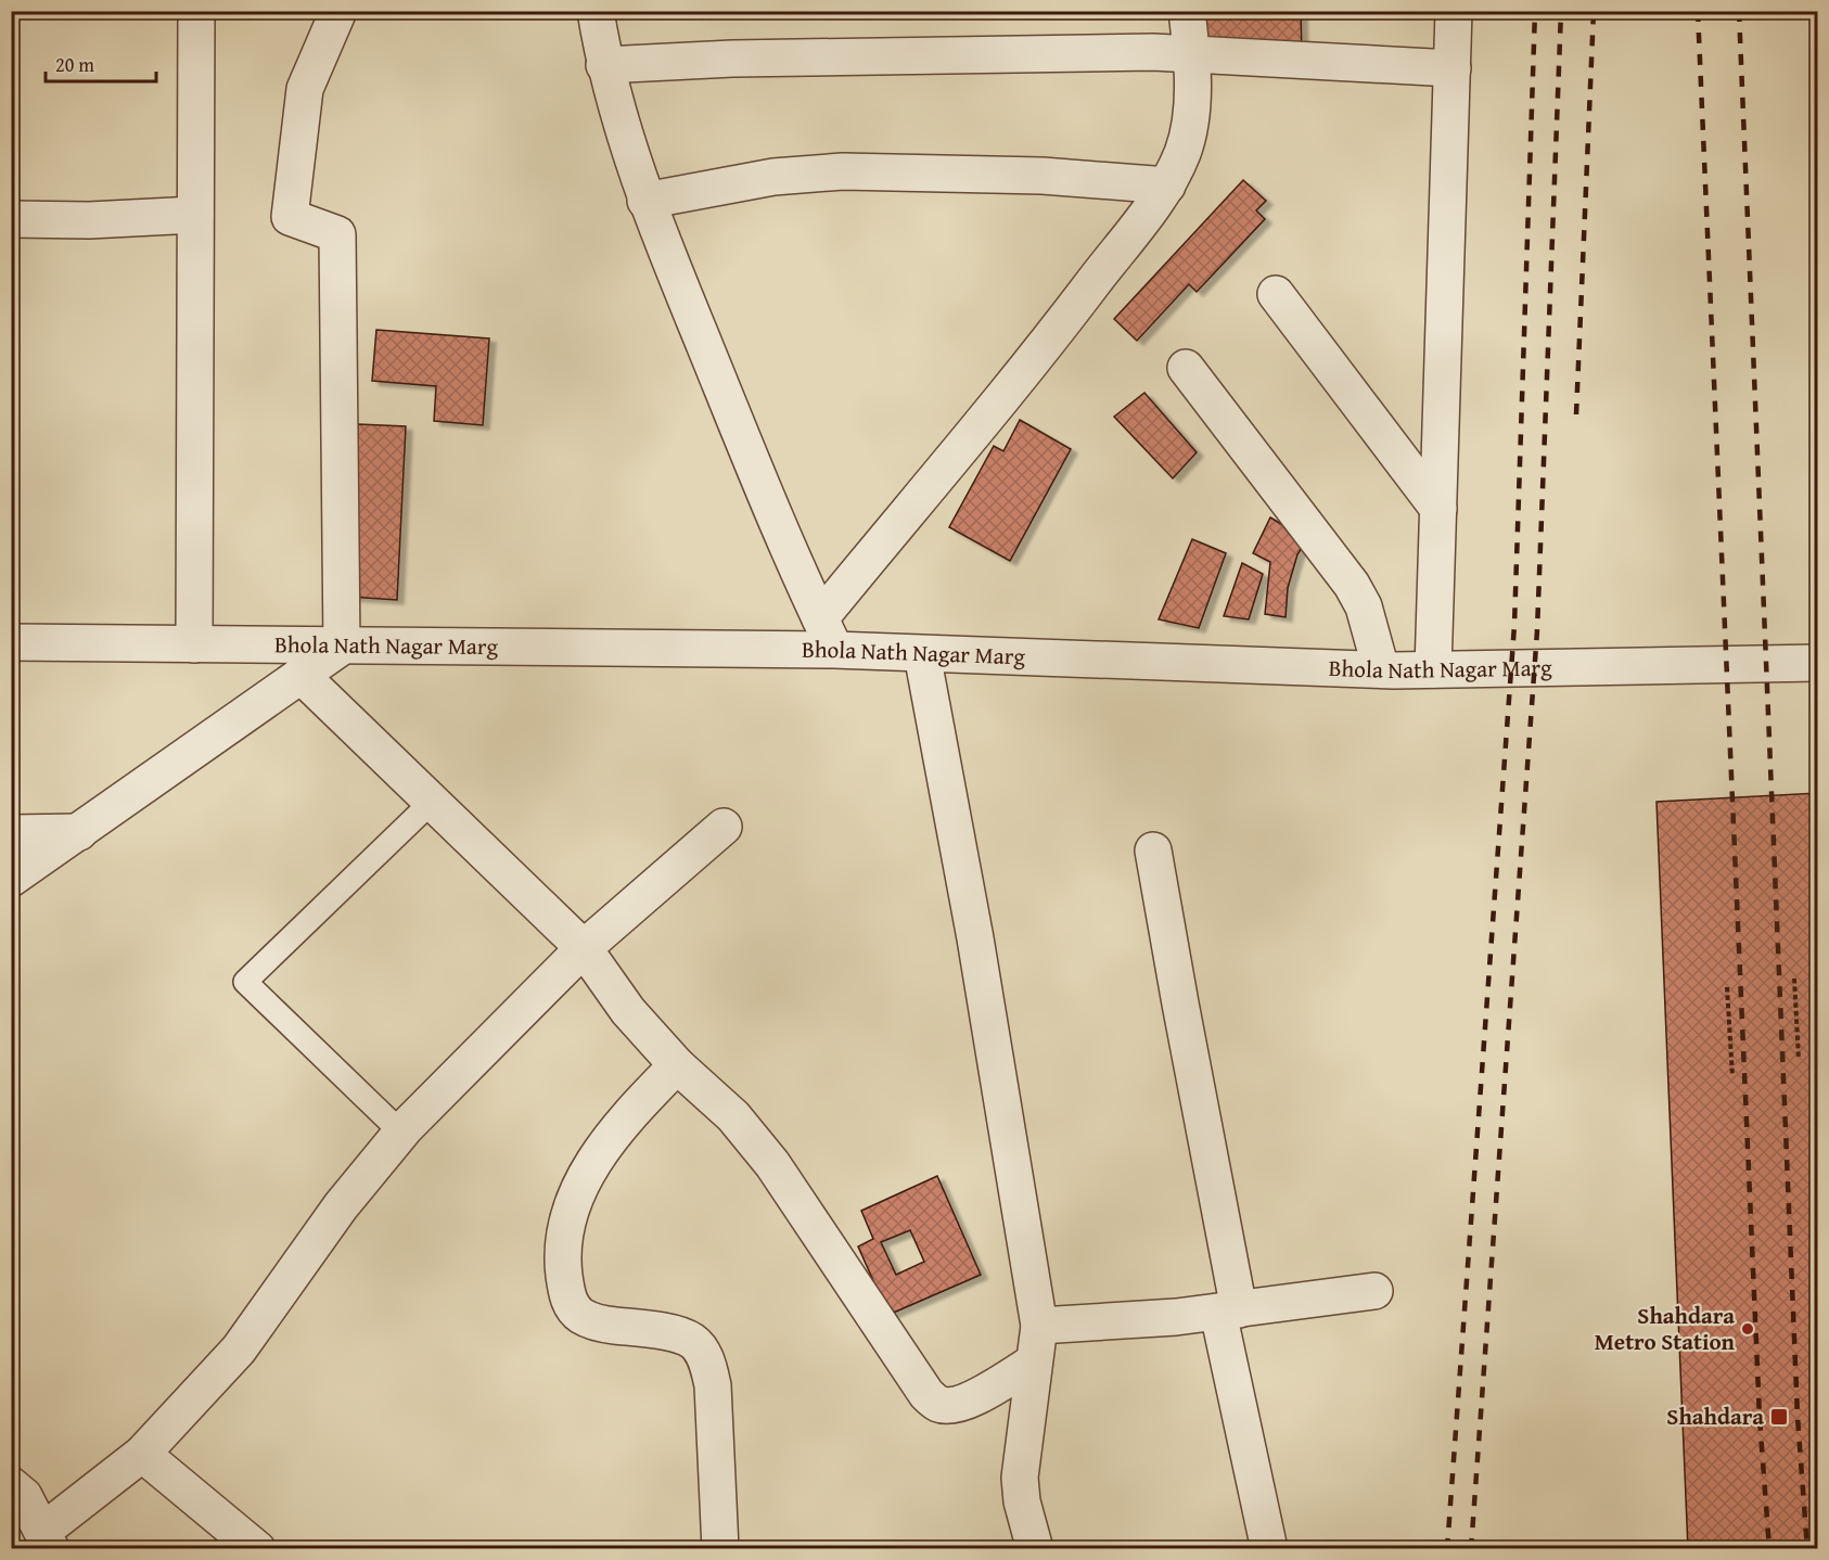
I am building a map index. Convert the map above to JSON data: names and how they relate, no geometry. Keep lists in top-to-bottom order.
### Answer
{
  "streets": {
    "street": ["Bhola Nath Nagar Marg"]
  },
  "places": {
    "other": ["Shahdara Metro Station"],
    "transit": ["Shahdara"]
  },
  "scale_bar": "20 m"
}
